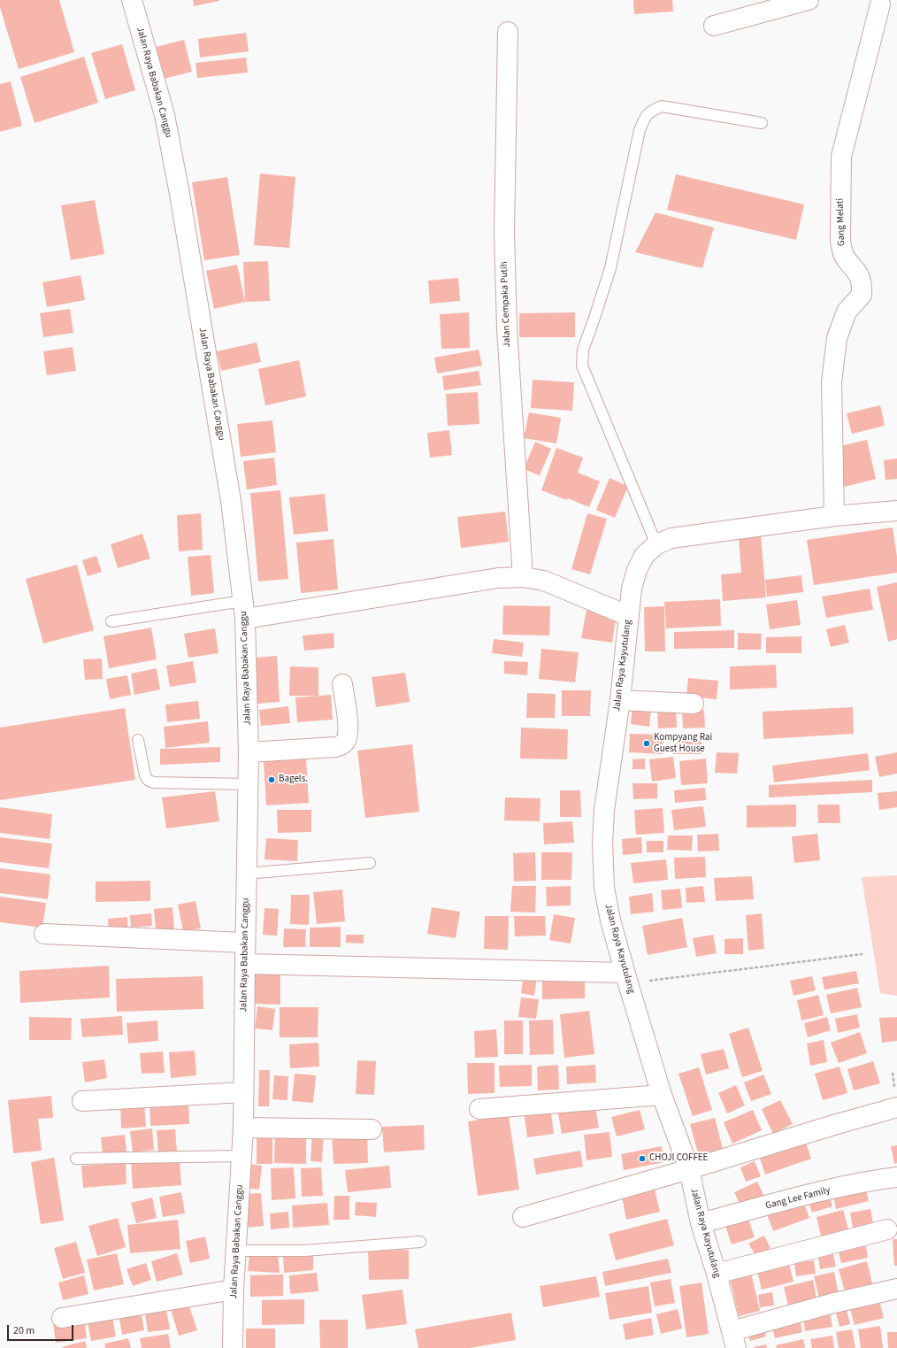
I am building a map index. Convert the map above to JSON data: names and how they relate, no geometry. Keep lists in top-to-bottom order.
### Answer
{
  "streets": {
    "street": [
      "Jalan Raya Babakan Canggu",
      "Gang Melati",
      "Jalan Cempaka Putih",
      "Jalan Raya Kayutulang",
      "Gang Lee Family"
    ]
  },
  "crossings": [
    ["Jalan Raya Kayutulang", "Gang Lee Family"]
  ],
  "places": ["Kompyang Rai Guest House", "Bagels.", "CHOJI COFFEE"],
  "scale_bar": "20 m"
}
